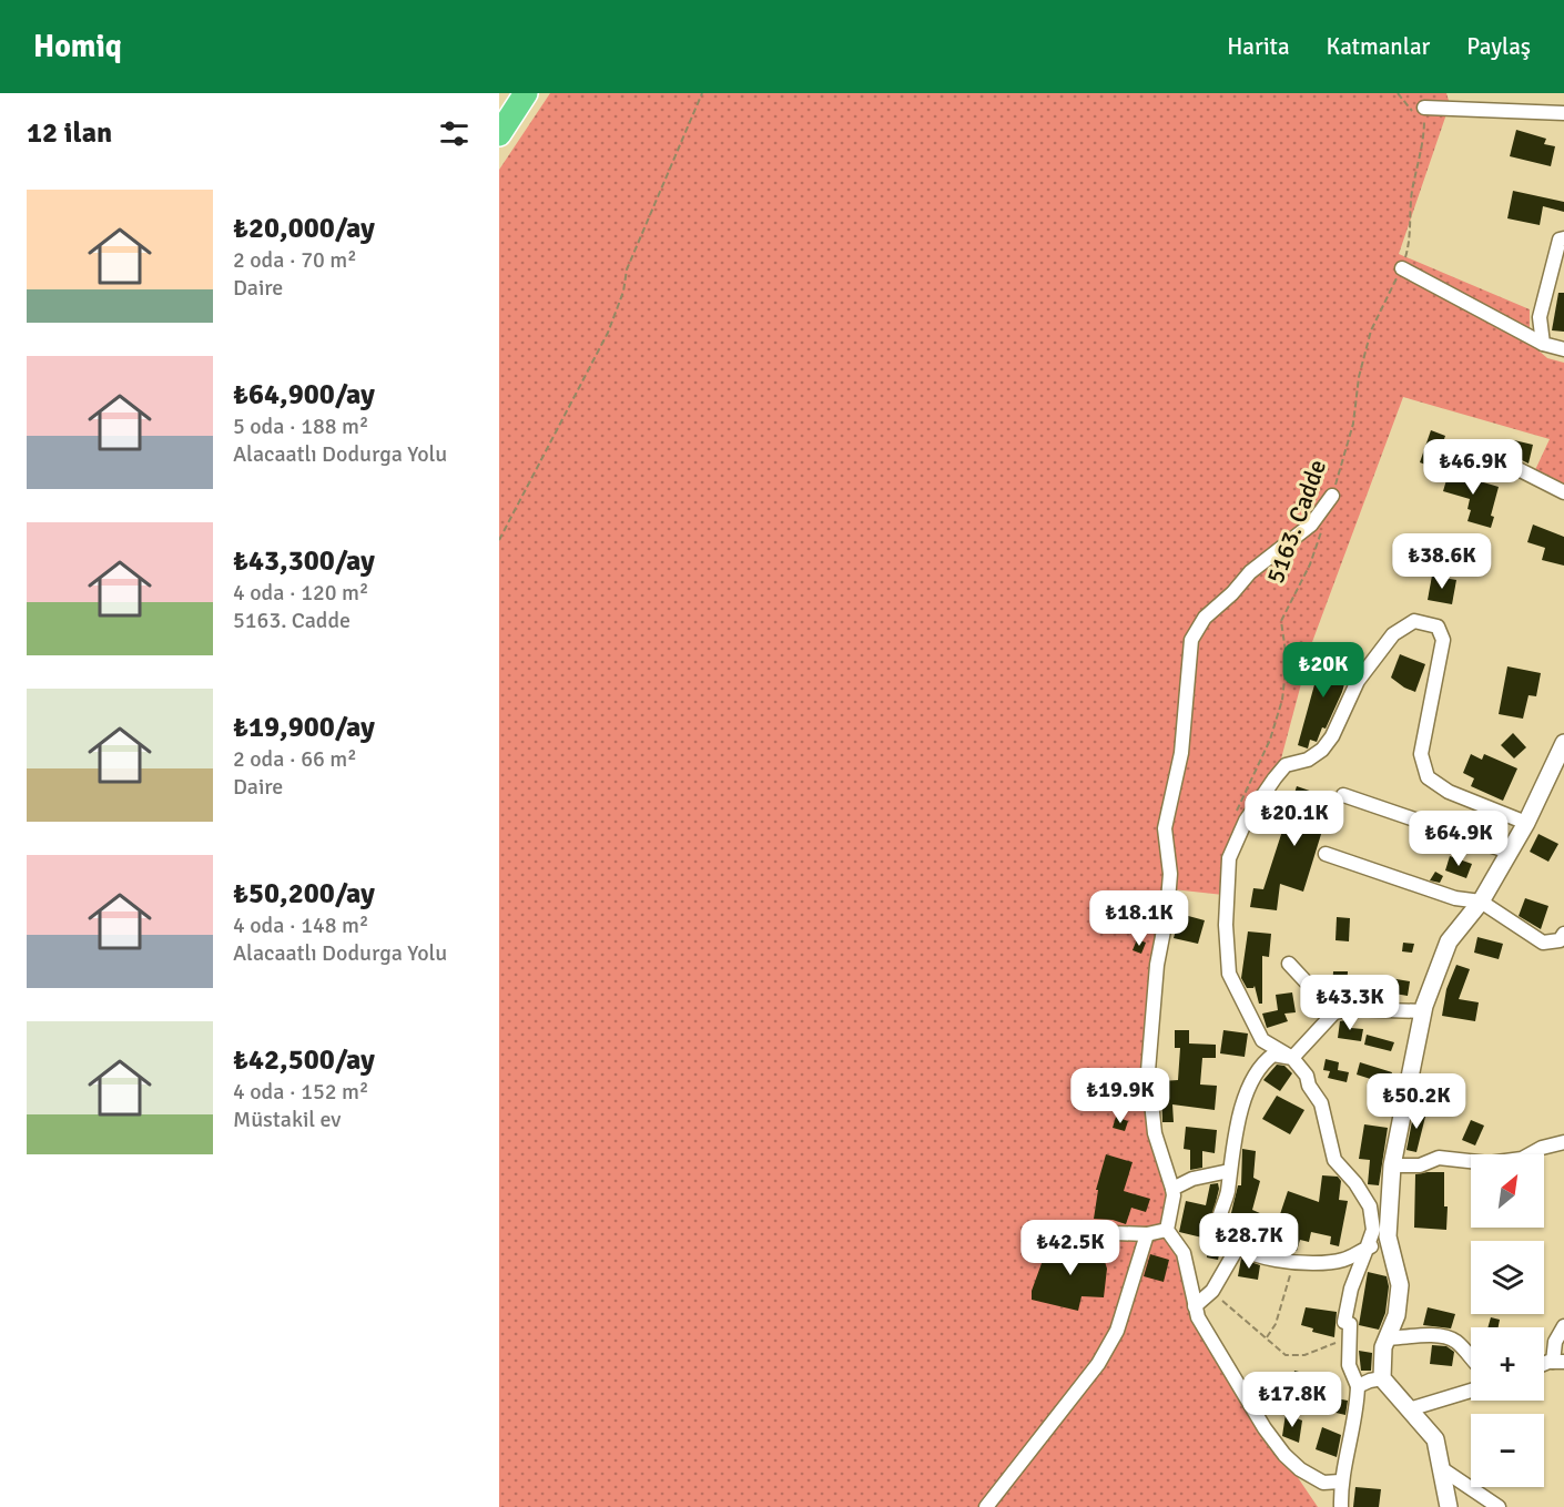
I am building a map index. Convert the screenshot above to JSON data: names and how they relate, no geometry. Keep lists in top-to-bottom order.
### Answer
{
  "streets": {
    "path": ["5163. Cadde"]
  },
  "north": "top right",
  "page": {
    "header": "Homiq",
    "nav": ["Harita", "Katmanlar", "Paylaş"],
    "heading": "12 ilan",
    "list": [
      {
        "name": "₺20,000/ay",
        "note": "2 oda · 70 m² · Daire"
      },
      {
        "name": "₺64,900/ay",
        "note": "5 oda · 188 m² · Alacaatlı Dodurga Yolu"
      },
      {
        "name": "₺43,300/ay",
        "note": "4 oda · 120 m² · 5163. Cadde"
      },
      {
        "name": "₺19,900/ay",
        "note": "2 oda · 66 m² · Daire"
      },
      {
        "name": "₺50,200/ay",
        "note": "4 oda · 148 m² · Alacaatlı Dodurga Yolu"
      },
      {
        "name": "₺42,500/ay",
        "note": "4 oda · 152 m² · Müstakil ev"
      }
    ],
    "price": [
      "₺46.9K",
      "₺38.6K",
      "₺20K",
      "₺20.1K",
      "₺64.9K",
      "₺18.1K",
      "₺43.3K",
      "₺19.9K",
      "₺50.2K",
      "₺28.7K",
      "₺42.5K",
      "₺17.8K"
    ],
    "map_buttons": ["+", "−"]
  }
}
